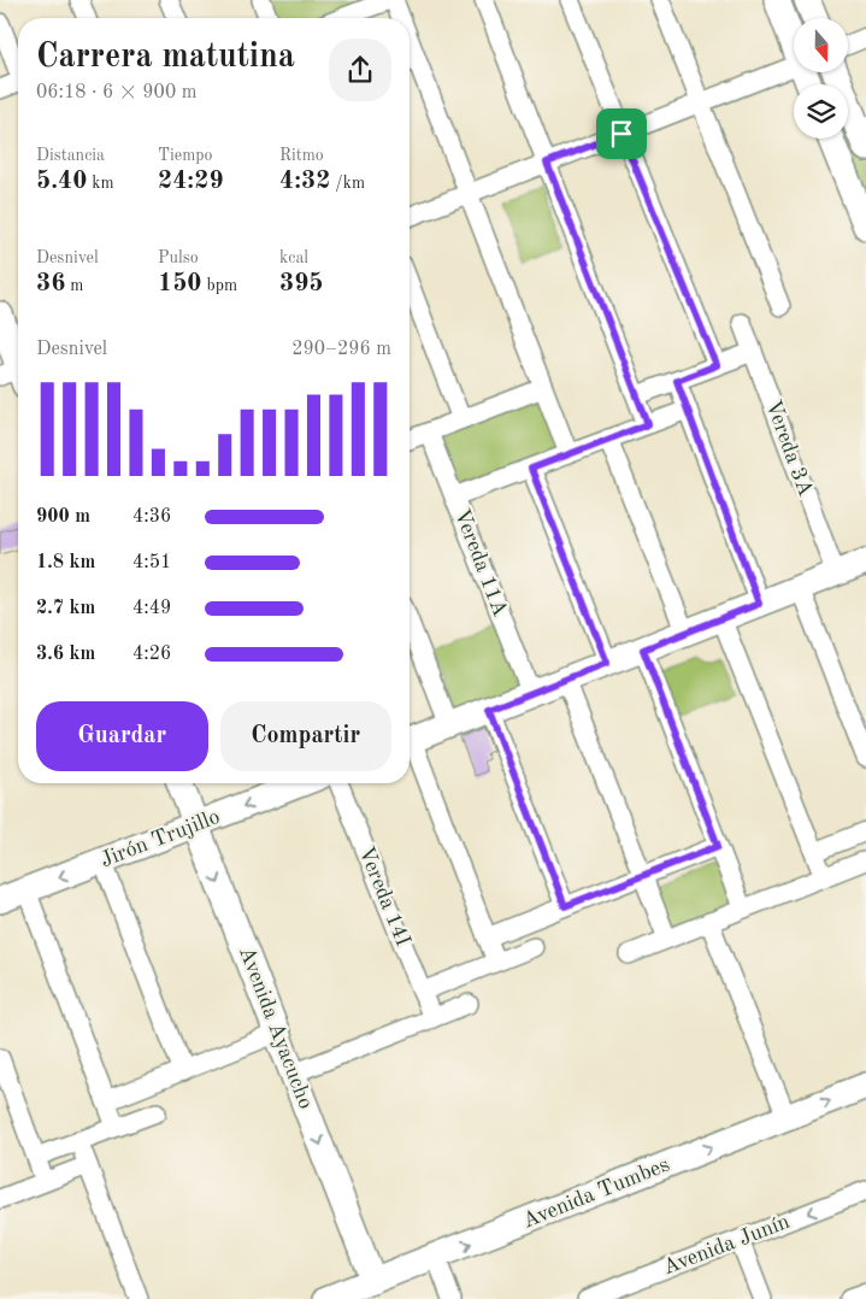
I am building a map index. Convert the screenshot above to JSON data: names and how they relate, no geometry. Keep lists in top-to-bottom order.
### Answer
{
  "streets": {
    "street": [
      "Vereda 3A",
      "Vereda 11A",
      "Jirón Trujillo",
      "Vereda 14I",
      "Avenida Ayacucho",
      "Avenida Tumbes",
      "Avenida Junín"
    ]
  },
  "crossings": [
    ["Jirón Trujillo", "Avenida Ayacucho"],
    ["Avenida Ayacucho", "Avenida Tumbes"]
  ],
  "one_way": ["Avenida Junín"],
  "north": "bottom",
  "page": {
    "heading": ["Carrera matutina", "06:18 · 6 × 900 m"],
    "stats": [
      ["Distancia", "5.40 km"],
      ["Tiempo", "24:29"],
      ["Ritmo", "4:32 /km"],
      ["Desnivel", "36 m"],
      ["Pulso", "150 bpm"],
      ["kcal", "395"]
    ],
    "chart": ["Desnivel", "290–296 m"],
    "list": [
      {
        "name": "900 m",
        "note": "4:36"
      },
      {
        "name": "1.8 km",
        "note": "4:51"
      },
      {
        "name": "2.7 km",
        "note": "4:49"
      },
      {
        "name": "3.6 km",
        "note": "4:26"
      }
    ],
    "buttons": ["Guardar", "Compartir"]
  }
}
